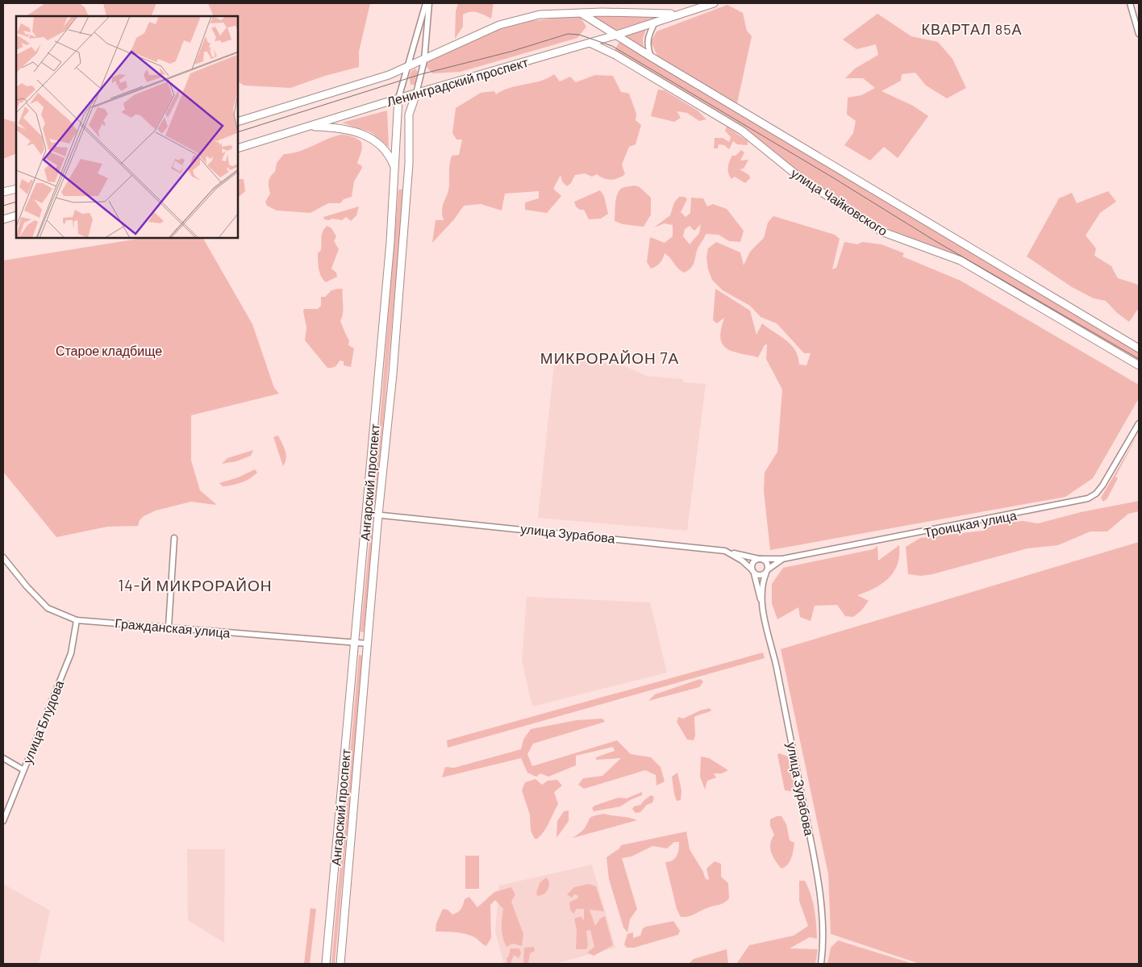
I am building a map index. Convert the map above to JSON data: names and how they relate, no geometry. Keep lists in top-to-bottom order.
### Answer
{
  "streets": {
    "main road": ["Ленинградский проспект", "улица Чайковского", "Ангарский проспект"],
    "street": [
      "Троицкая улица",
      "улица Зурабова",
      "Гражданская улица",
      "улица Блудова"
    ]
  },
  "crossings": [
    ["Ленинградский проспект", "улица Чайковского"],
    ["Ленинградский проспект", "Ангарский проспект"],
    ["Ангарский проспект", "улица Зурабова"],
    ["Ангарский проспект", "Гражданская улица"],
    ["Троицкая улица", "улица Зурабова"],
    ["Гражданская улица", "улица Блудова"]
  ],
  "districts": ["КВАРТАЛ 85А", "МИКРОРАЙОН 7А", "14-Й МИКРОРАЙОН"],
  "parks": ["Старое кладбище"]
}
